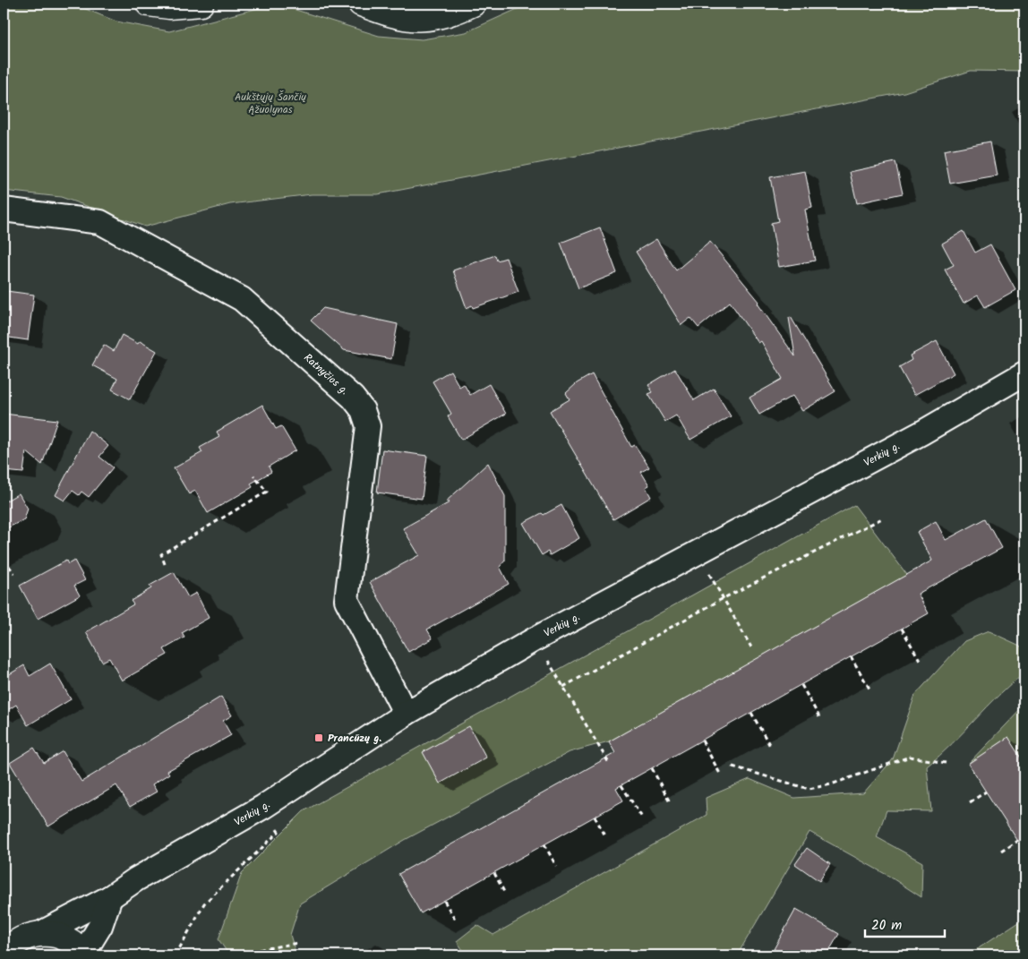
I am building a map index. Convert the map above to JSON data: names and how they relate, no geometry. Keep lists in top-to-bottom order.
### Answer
{
  "streets": {
    "street": ["Ratnyčios g.", "Verkių g."]
  },
  "crossings": [
    ["Ratnyčios g.", "Verkių g."]
  ],
  "parks": ["Aukštųjų Šančių Ąžuolynas"],
  "places": {
    "transit": ["Prancūzų g."]
  },
  "scale_bar": "20 m"
}
